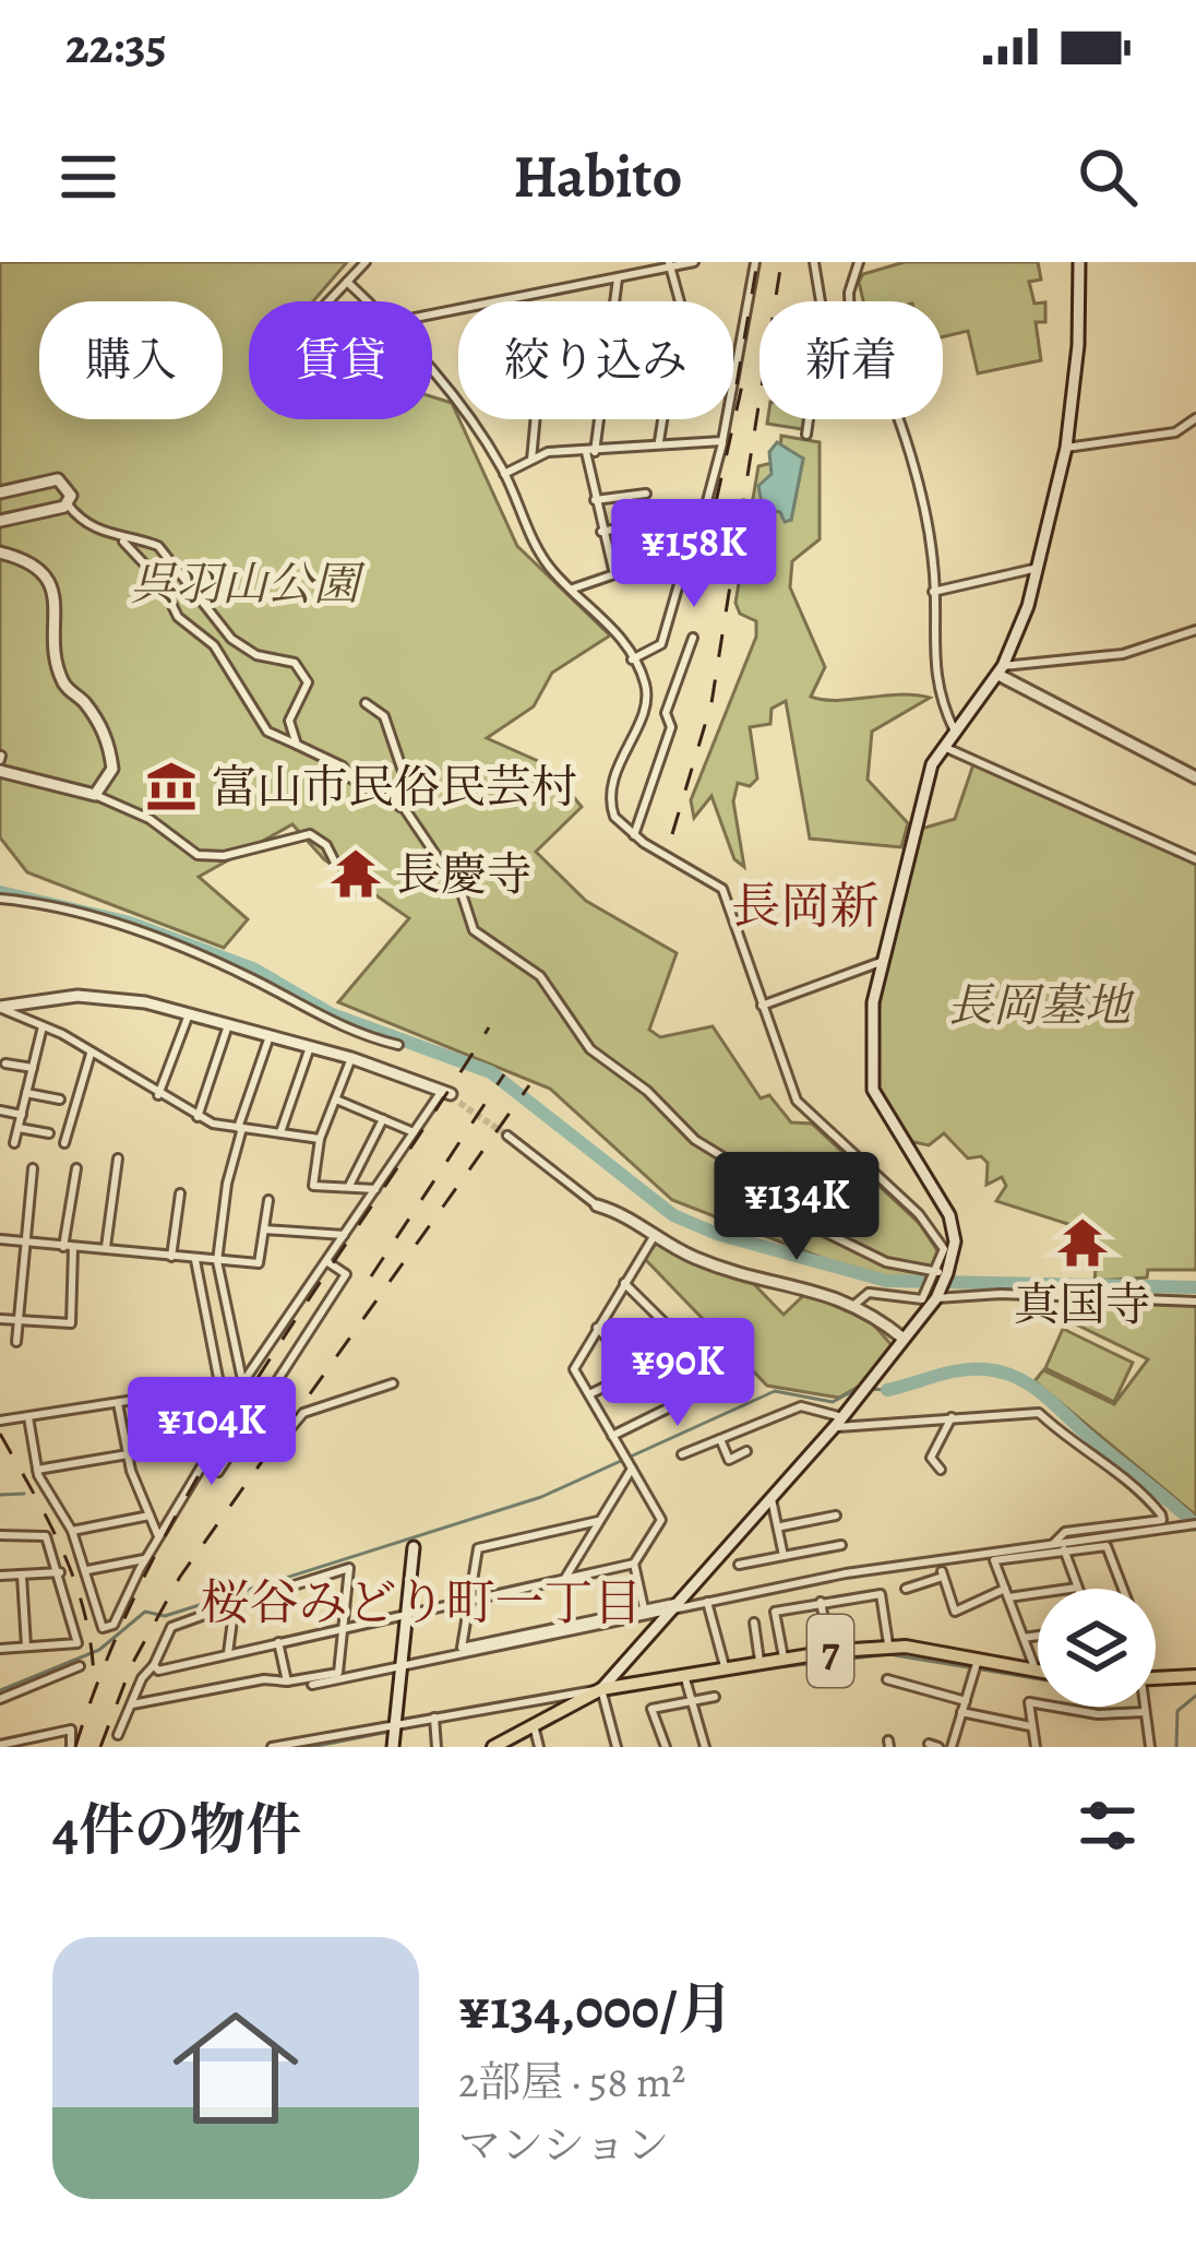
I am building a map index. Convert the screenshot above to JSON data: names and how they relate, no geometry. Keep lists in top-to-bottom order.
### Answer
{
  "streets": {
    "main road": ["7"]
  },
  "districts": ["長岡新", "桜谷みどり町一丁目"],
  "parks": ["呉羽山公園", "長岡墓地"],
  "places": {
    "museum": ["富山市民俗民芸村"],
    "temple": ["長慶寺", "真国寺"]
  },
  "page": {
    "status": "22:35",
    "header": "Habito",
    "chip": [
      "購入",
      "賃貸",
      "絞り込み",
      "新着"
    ],
    "price": [
      "¥158K",
      "¥134K",
      "¥90K",
      "¥104K"
    ],
    "heading": "4件の物件",
    "list": [
      {
        "name": "¥134,000/月",
        "note": "2部屋 · 58 m² · マンション"
      }
    ]
  }
}
